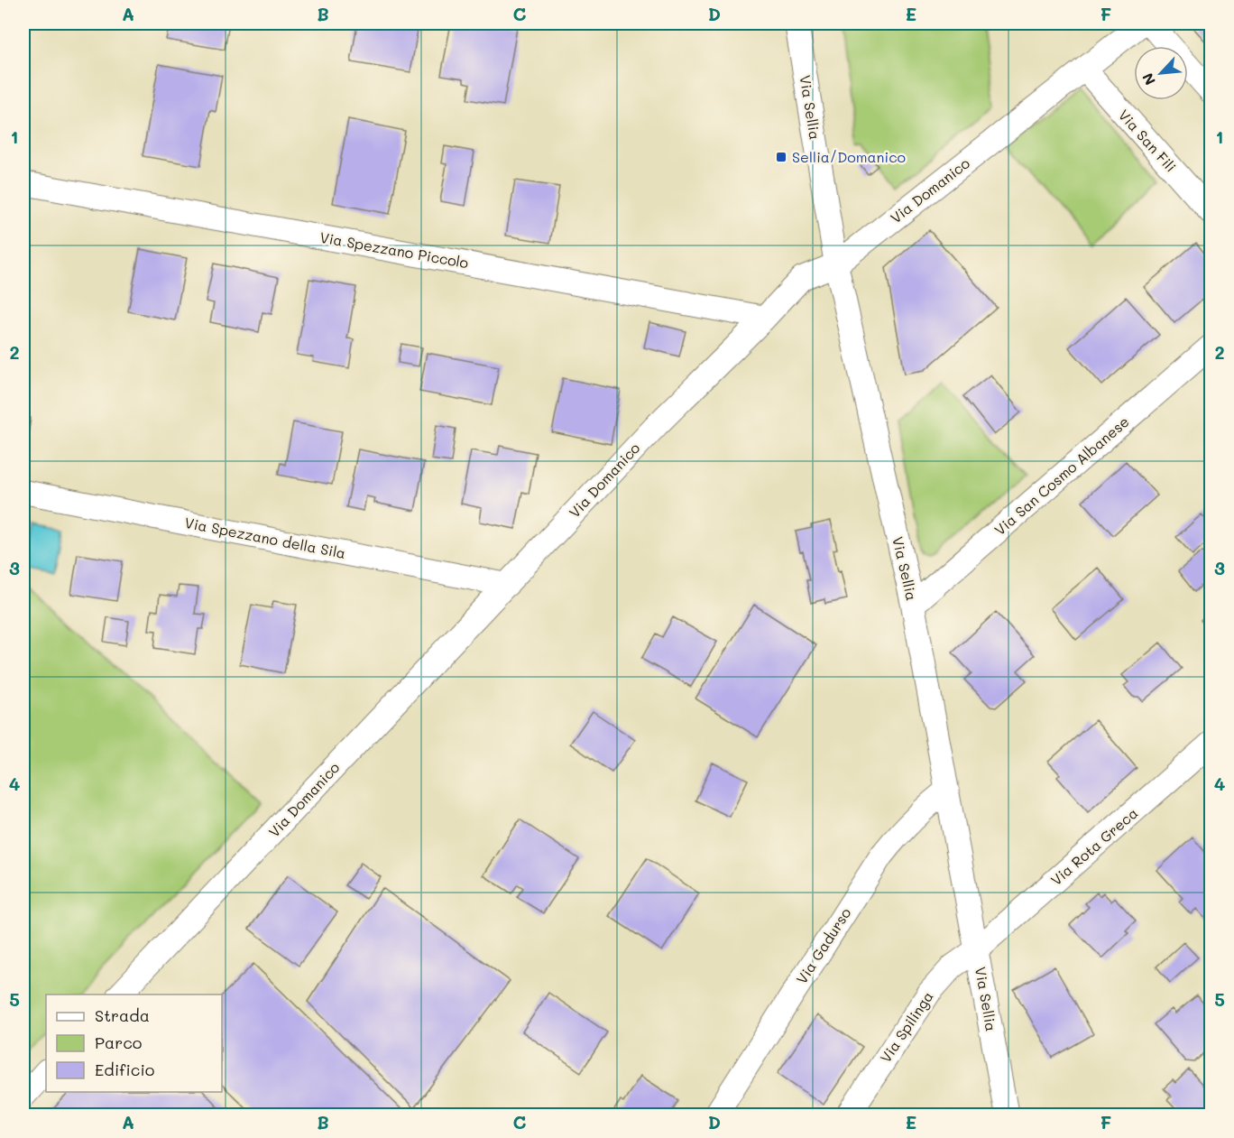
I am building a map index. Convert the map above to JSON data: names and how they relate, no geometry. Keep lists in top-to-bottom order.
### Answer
{
  "streets": {
    "street": [
      "Via Sellia",
      "Via San Fili",
      "Via Domanico",
      "Via Spezzano Piccolo",
      "Via San Cosmo Albanese",
      "Via Spezzano della Sila",
      "Via Rota Greca",
      "Via Gadurso",
      "Via Spilinga"
    ]
  },
  "crossings": [
    ["Via Sellia", "Via Domanico"],
    ["Via Sellia", "Via San Cosmo Albanese"],
    ["Via Sellia", "Via Rota Greca"],
    ["Via Sellia", "Via Gadurso"],
    ["Via Sellia", "Via Spilinga"],
    ["Via San Fili", "Via Domanico"],
    ["Via Domanico", "Via Spezzano Piccolo"],
    ["Via Domanico", "Via Spezzano della Sila"],
    ["Via Rota Greca", "Via Spilinga"]
  ],
  "places": {
    "transit": ["Sellia/Domanico"]
  },
  "legend": ["Strada", "Parco", "Edificio"],
  "north": "bottom left",
  "grid": {
    "columns": [
      "A",
      "B",
      "C",
      "D",
      "E",
      "F"
    ],
    "rows": [
      "1",
      "2",
      "3",
      "4",
      "5"
    ]
  }
}
